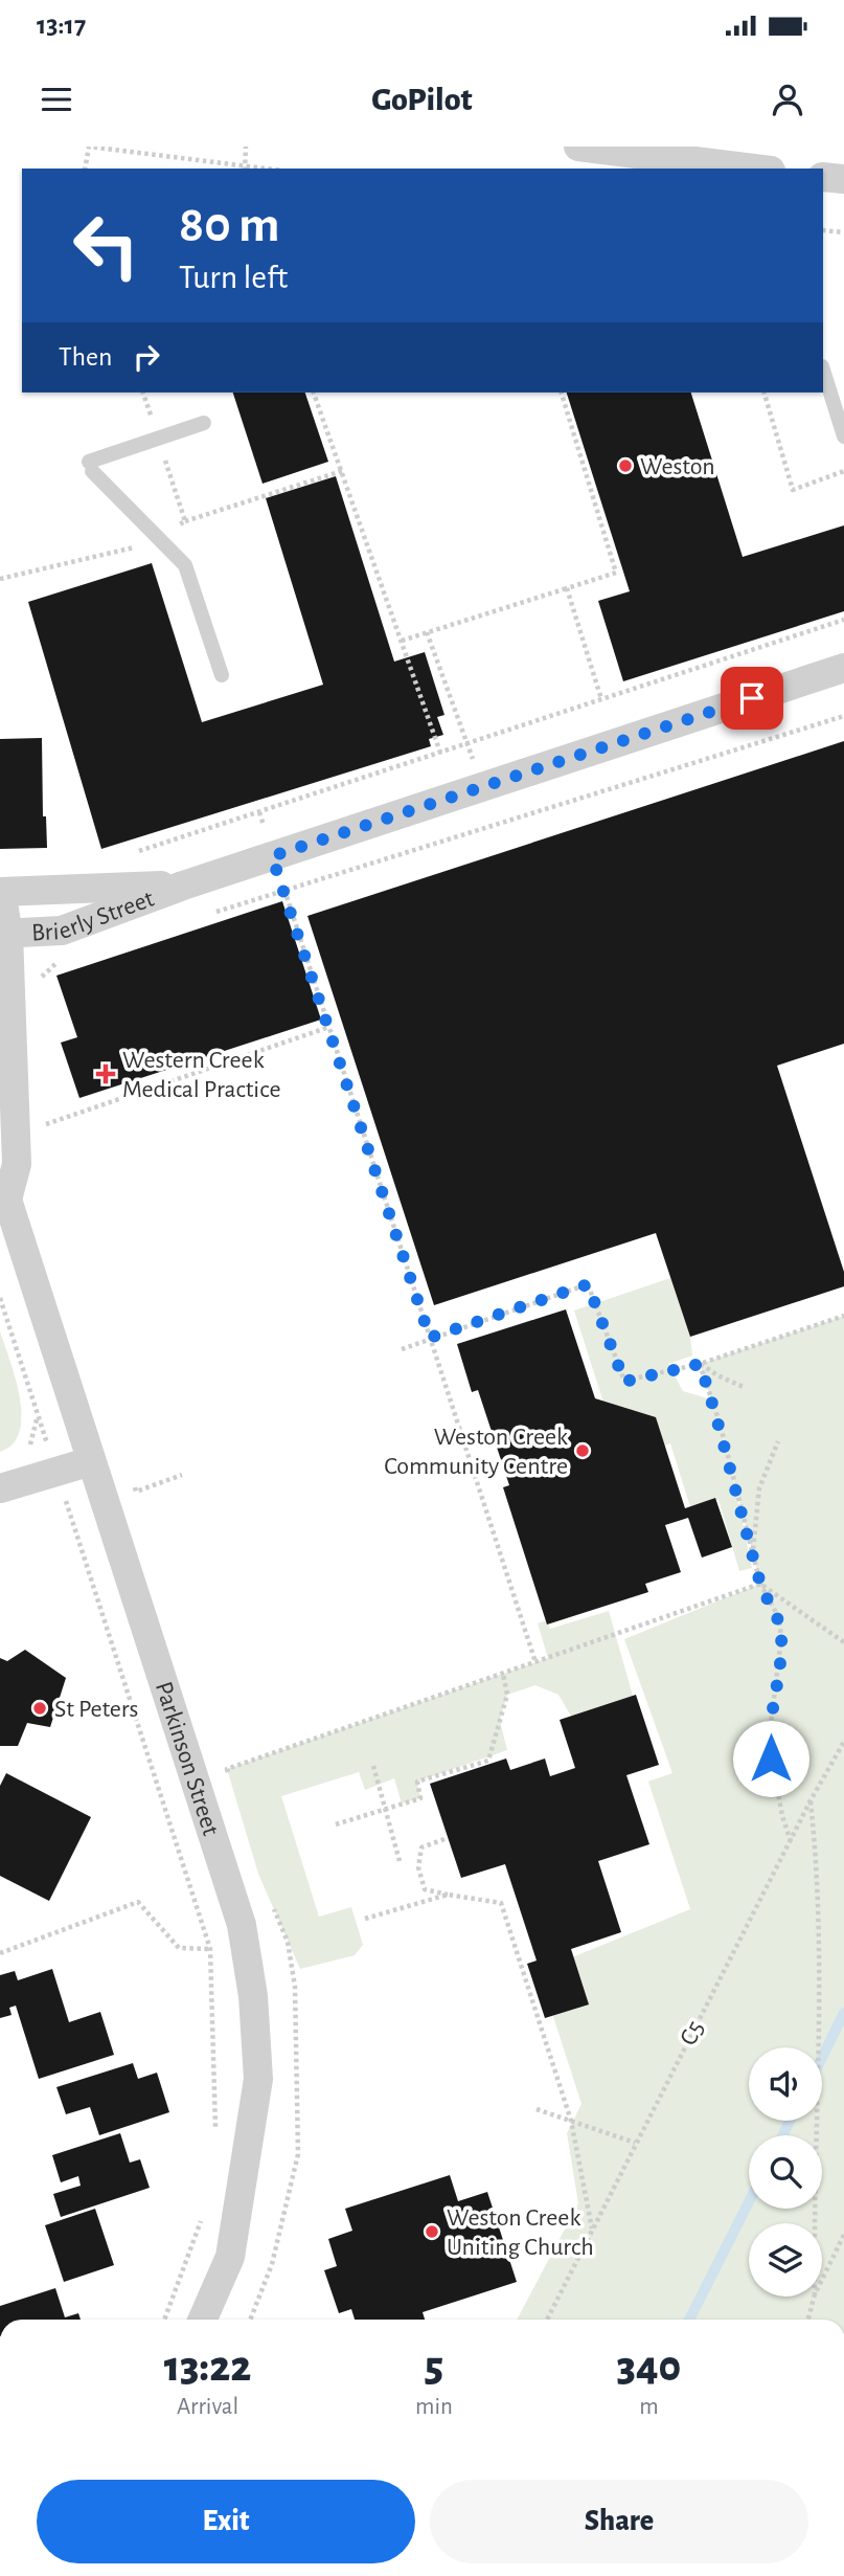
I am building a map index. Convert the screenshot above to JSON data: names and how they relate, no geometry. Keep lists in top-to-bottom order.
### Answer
{
  "streets": {
    "street": ["Brierly Street", "Parkinson Street"],
    "path": ["C5"]
  },
  "crossings": [
    ["Brierly Street", "Parkinson Street"]
  ],
  "places": {
    "other": [
      "Weston",
      "Weston Creek Community Centre",
      "St Peters",
      "Weston Creek Uniting Church"
    ],
    "health": ["Western Creek Medical Practice"]
  },
  "page": {
    "status": "13:17",
    "header": "GoPilot",
    "turn": ["80 m", "Turn left"],
    "then": "Then",
    "eta": [
      "13:22",
      "Arrival",
      "5",
      "min",
      "340",
      "m"
    ],
    "buttons": ["Exit", "Share"]
  }
}
